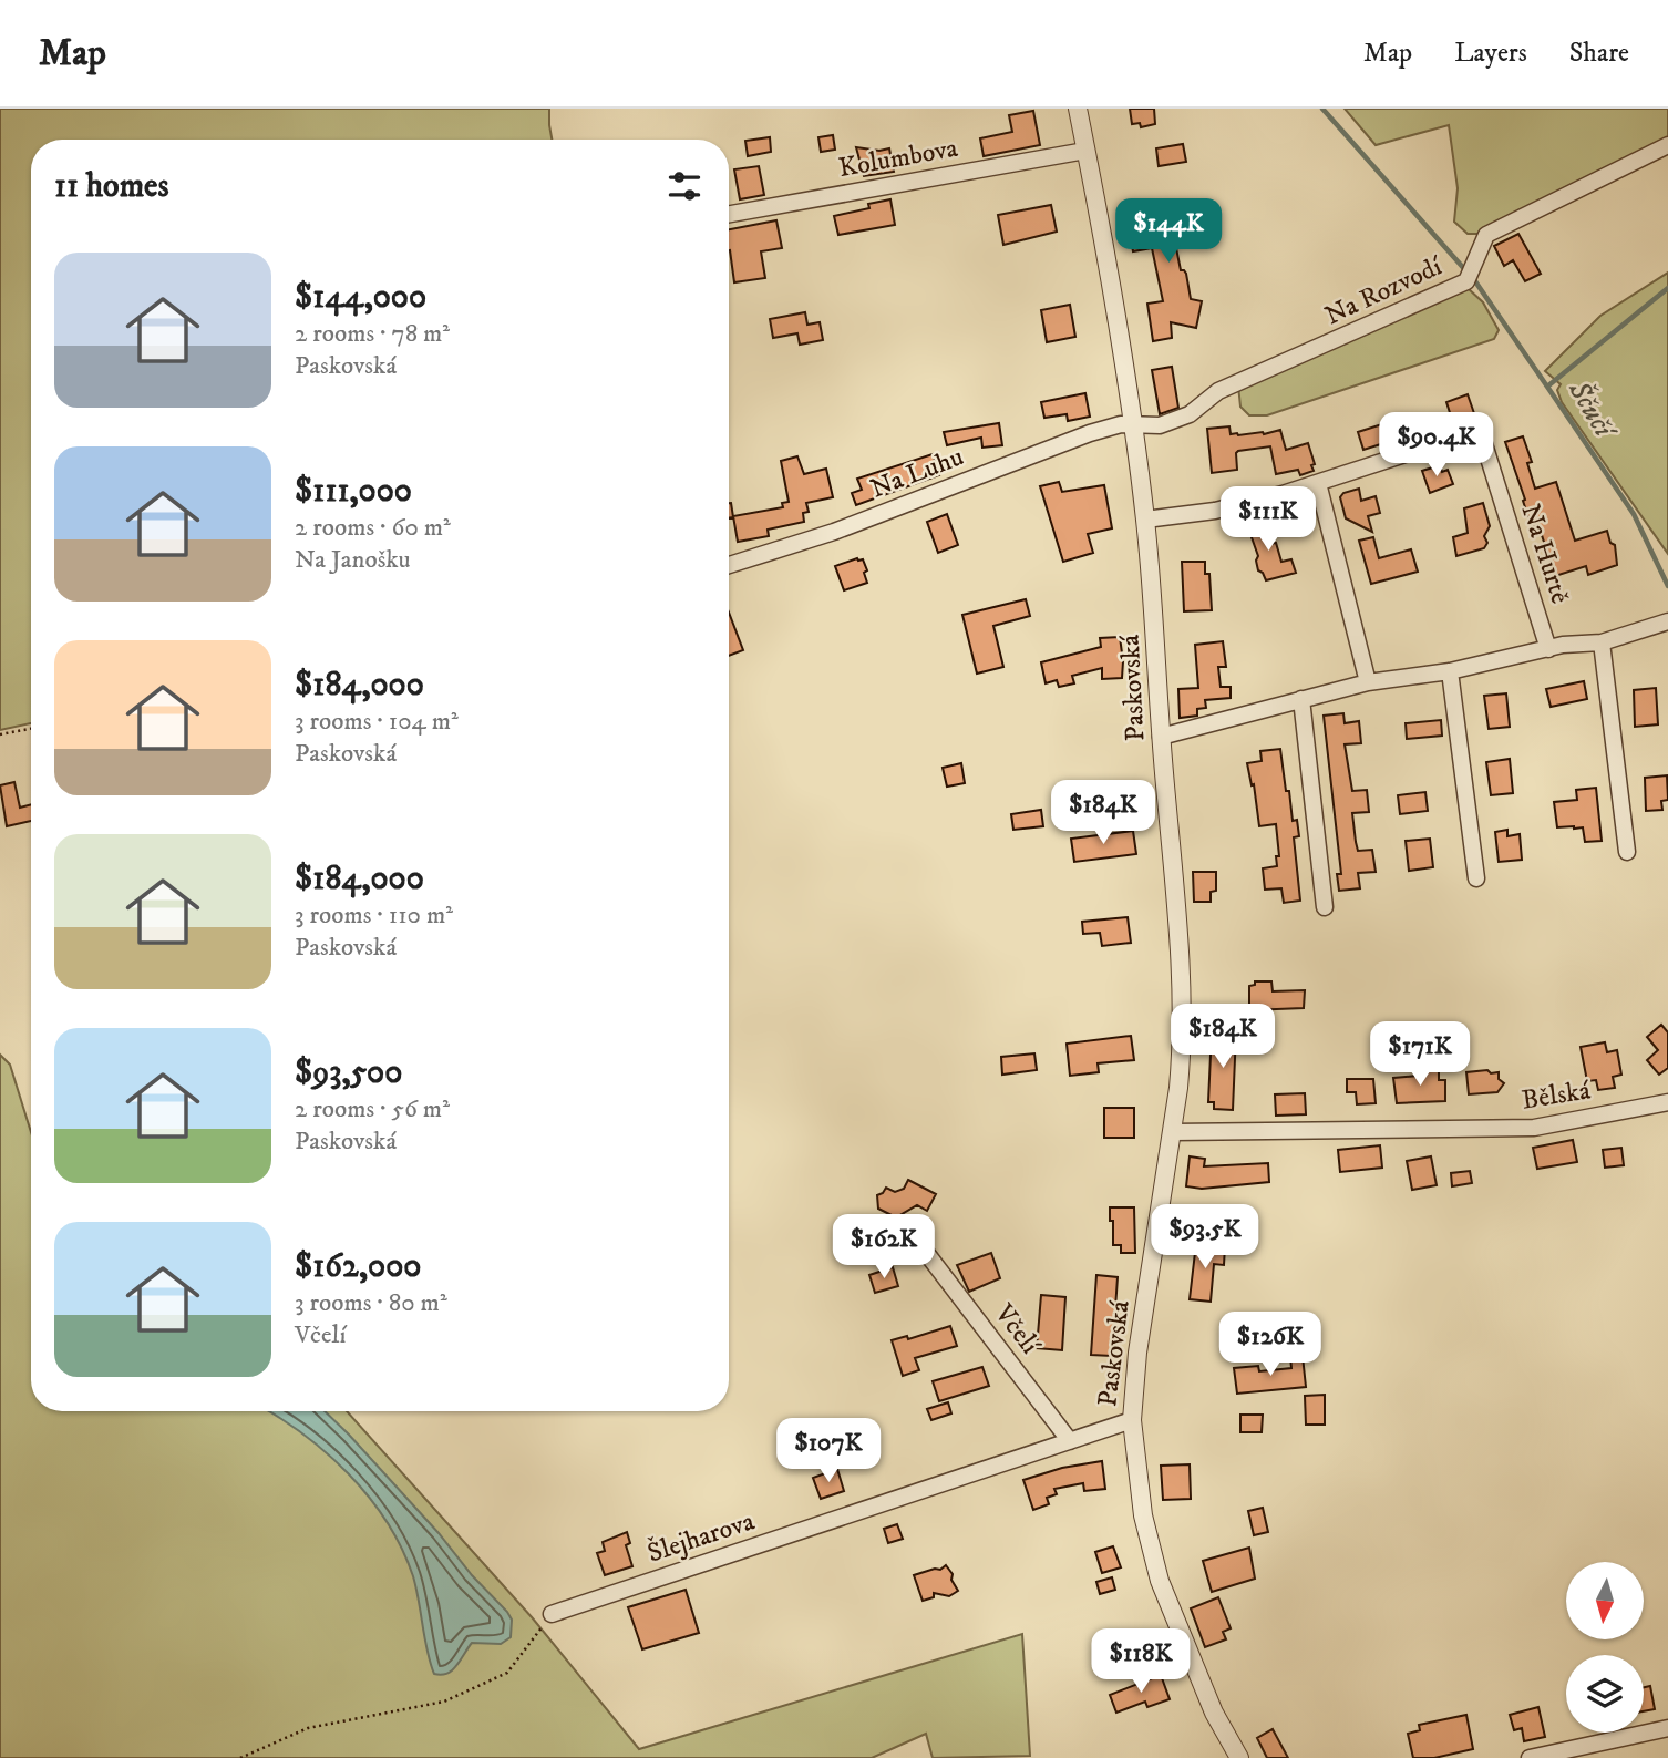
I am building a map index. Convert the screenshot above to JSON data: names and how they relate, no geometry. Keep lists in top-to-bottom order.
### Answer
{
  "streets": {
    "street": [
      "Kolumbova",
      "Na Rozvodí",
      "Na Luhu",
      "Na Hurtě",
      "Paskovská",
      "Bělská",
      "Včelí",
      "Šlejharova"
    ]
  },
  "crossings": [
    ["Kolumbova", "Paskovská"],
    ["Na Rozvodí", "Na Luhu"],
    ["Na Rozvodí", "Paskovská"],
    ["Na Luhu", "Paskovská"],
    ["Na Hurtě", "Paskovská"],
    ["Paskovská", "Bělská"],
    ["Paskovská", "Šlejharova"],
    ["Včelí", "Šlejharova"]
  ],
  "water": ["Ščučí"],
  "north": "bottom",
  "page": {
    "header": "Map",
    "nav": ["Map", "Layers", "Share"],
    "heading": "11 homes",
    "price": [
      "$144K",
      "$90.4K",
      "$111K",
      "$184K",
      "$184K",
      "$171K",
      "$93.5K",
      "$162K",
      "$126K",
      "$107K",
      "$118K"
    ],
    "list": [
      {
        "name": "$144,000",
        "note": "2 rooms · 78 m² · Paskovská"
      },
      {
        "name": "$111,000",
        "note": "2 rooms · 60 m² · Na Janošku"
      },
      {
        "name": "$184,000",
        "note": "3 rooms · 104 m² · Paskovská"
      },
      {
        "name": "$184,000",
        "note": "3 rooms · 110 m² · Paskovská"
      },
      {
        "name": "$93,500",
        "note": "2 rooms · 56 m² · Paskovská"
      },
      {
        "name": "$162,000",
        "note": "3 rooms · 80 m² · Včelí"
      }
    ]
  }
}
